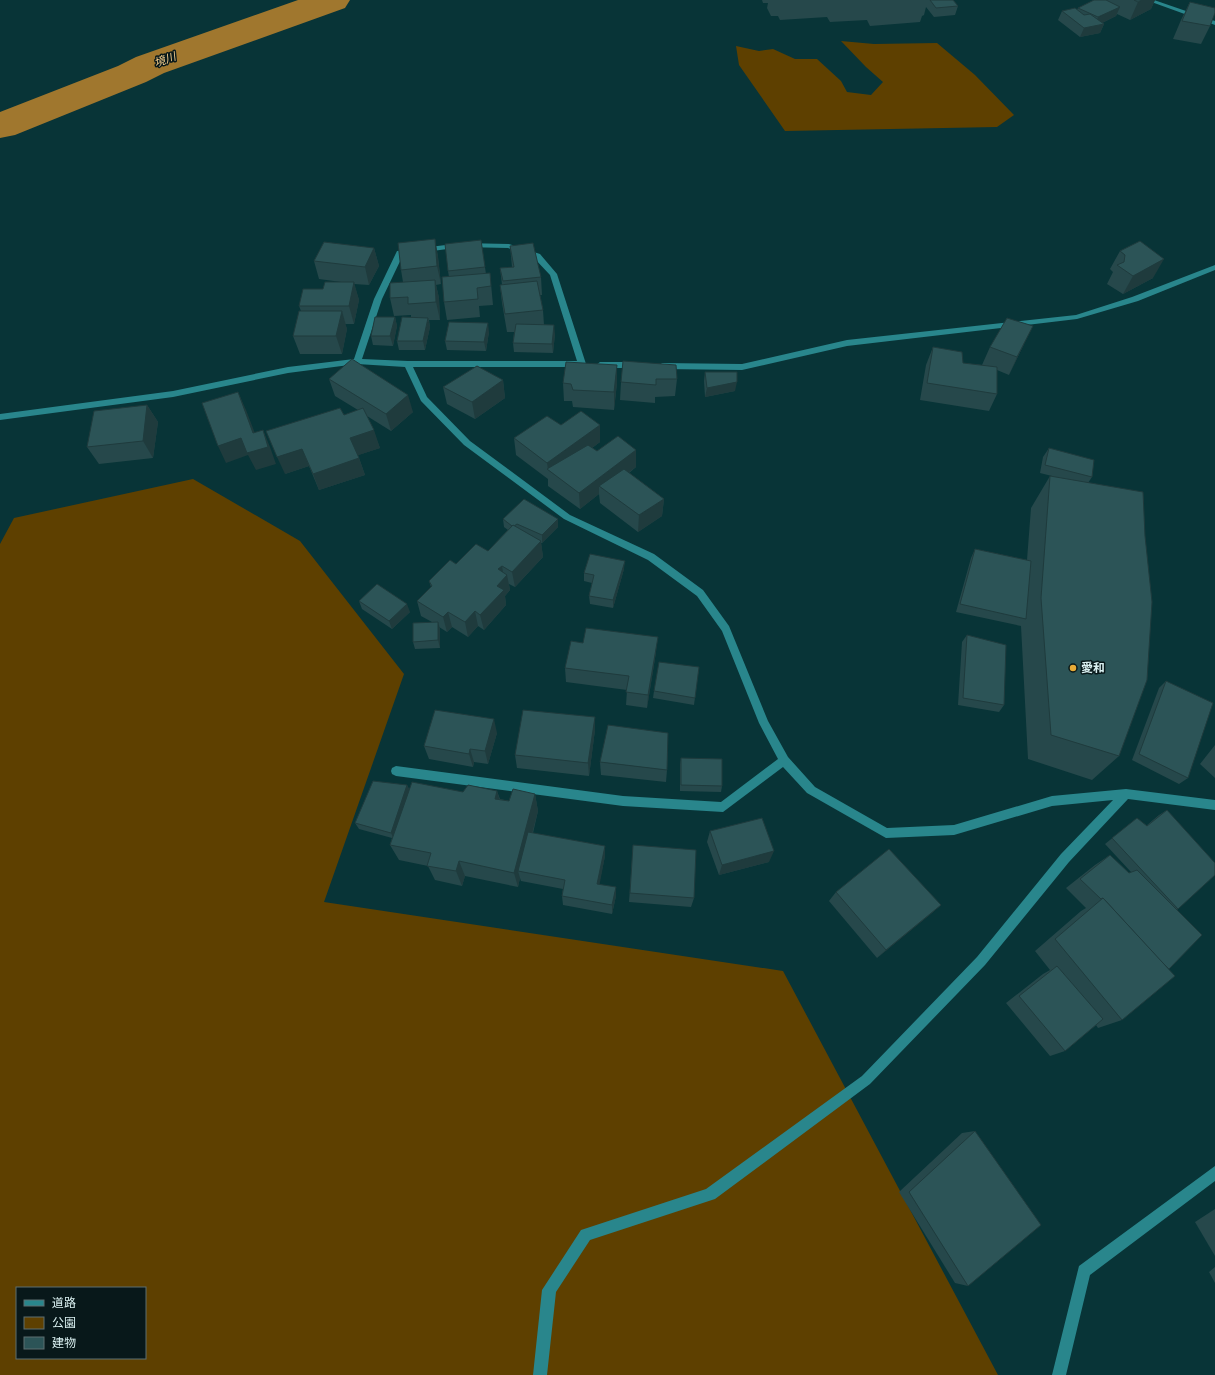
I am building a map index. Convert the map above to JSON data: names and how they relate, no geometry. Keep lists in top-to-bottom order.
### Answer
{
  "water": ["境川"],
  "places": ["愛和"],
  "legend": ["道路", "公園", "建物"]
}
